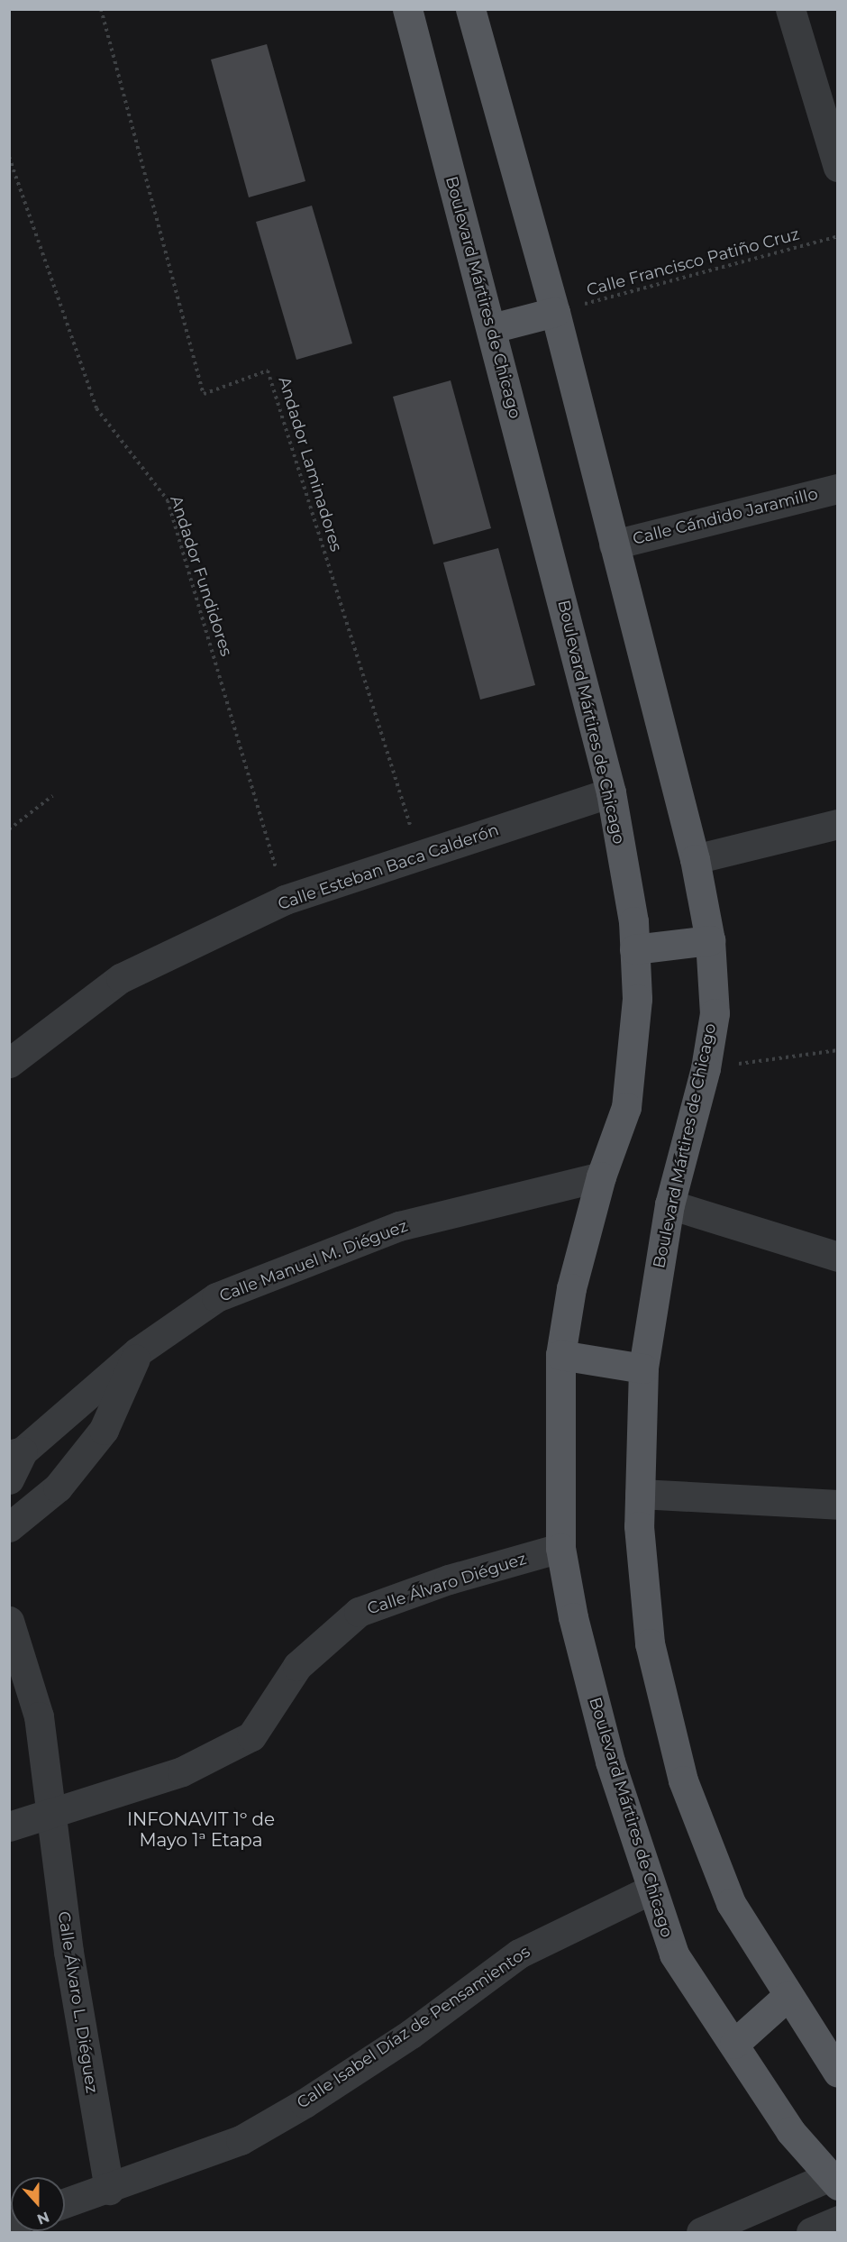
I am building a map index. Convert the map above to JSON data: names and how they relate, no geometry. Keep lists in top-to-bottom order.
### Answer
{
  "streets": {
    "main road": ["Boulevard Mártires de Chicago"],
    "street": [
      "Calle Cándido Jaramillo",
      "Calle Esteban Baca Calderón",
      "Calle Manuel M. Diéguez",
      "Calle Álvaro Diéguez",
      "Calle Álvaro L. Diéguez",
      "Calle Isabel Díaz de Pensamientos"
    ],
    "path": ["Calle Francisco Patiño Cruz", "Andador Laminadores", "Andador Fundidores"]
  },
  "crossings": [
    ["Calle Francisco Patiño Cruz", "Boulevard Mártires de Chicago"],
    ["Boulevard Mártires de Chicago", "Calle Cándido Jaramillo"],
    ["Boulevard Mártires de Chicago", "Calle Esteban Baca Calderón"],
    ["Boulevard Mártires de Chicago", "Calle Manuel M. Diéguez"],
    ["Boulevard Mártires de Chicago", "Calle Álvaro Diéguez"],
    ["Boulevard Mártires de Chicago", "Calle Isabel Díaz de Pensamientos"],
    ["Andador Laminadores", "Calle Esteban Baca Calderón"],
    ["Andador Fundidores", "Calle Esteban Baca Calderón"],
    ["Calle Álvaro Diéguez", "Calle Álvaro L. Diéguez"],
    ["Calle Álvaro L. Diéguez", "Calle Isabel Díaz de Pensamientos"]
  ],
  "districts": ["INFONAVIT 1º de Mayo 1ª Etapa"],
  "north": "bottom"
}
